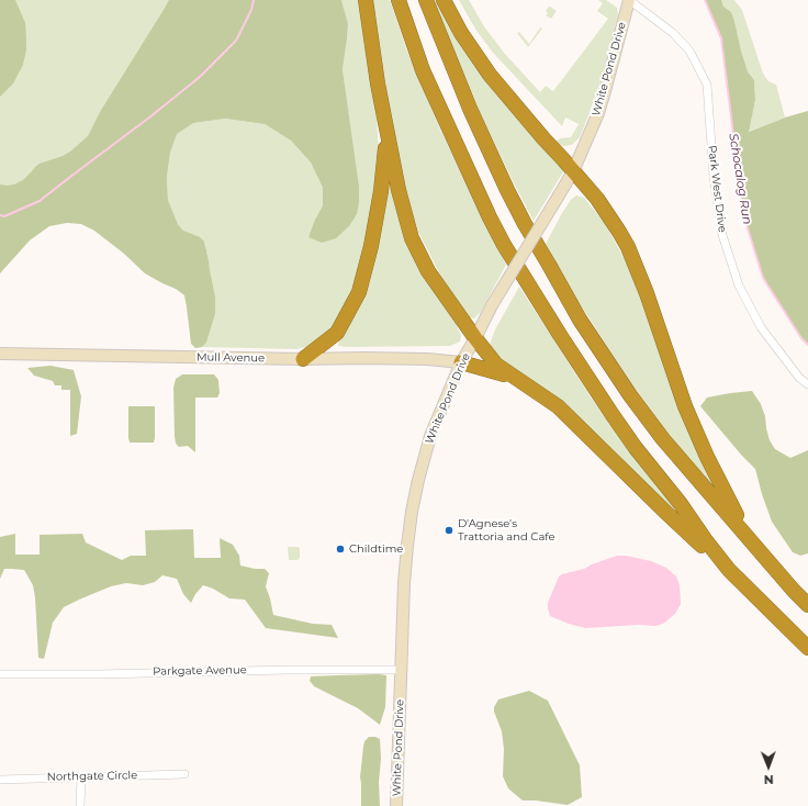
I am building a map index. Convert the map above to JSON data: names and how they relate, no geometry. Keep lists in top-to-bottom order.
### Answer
{
  "streets": {
    "street": [
      "White Pond Drive",
      "Park West Drive",
      "Mull Avenue",
      "Parkgate Avenue",
      "Northgate Circle"
    ]
  },
  "crossings": [
    ["White Pond Drive", "Park West Drive"],
    ["White Pond Drive", "Mull Avenue"],
    ["White Pond Drive", "Parkgate Avenue"]
  ],
  "water": ["Schocalog Run"],
  "places": ["D'Agnese's Trattoria and Cafe", "Childtime"],
  "north": "bottom"
}
